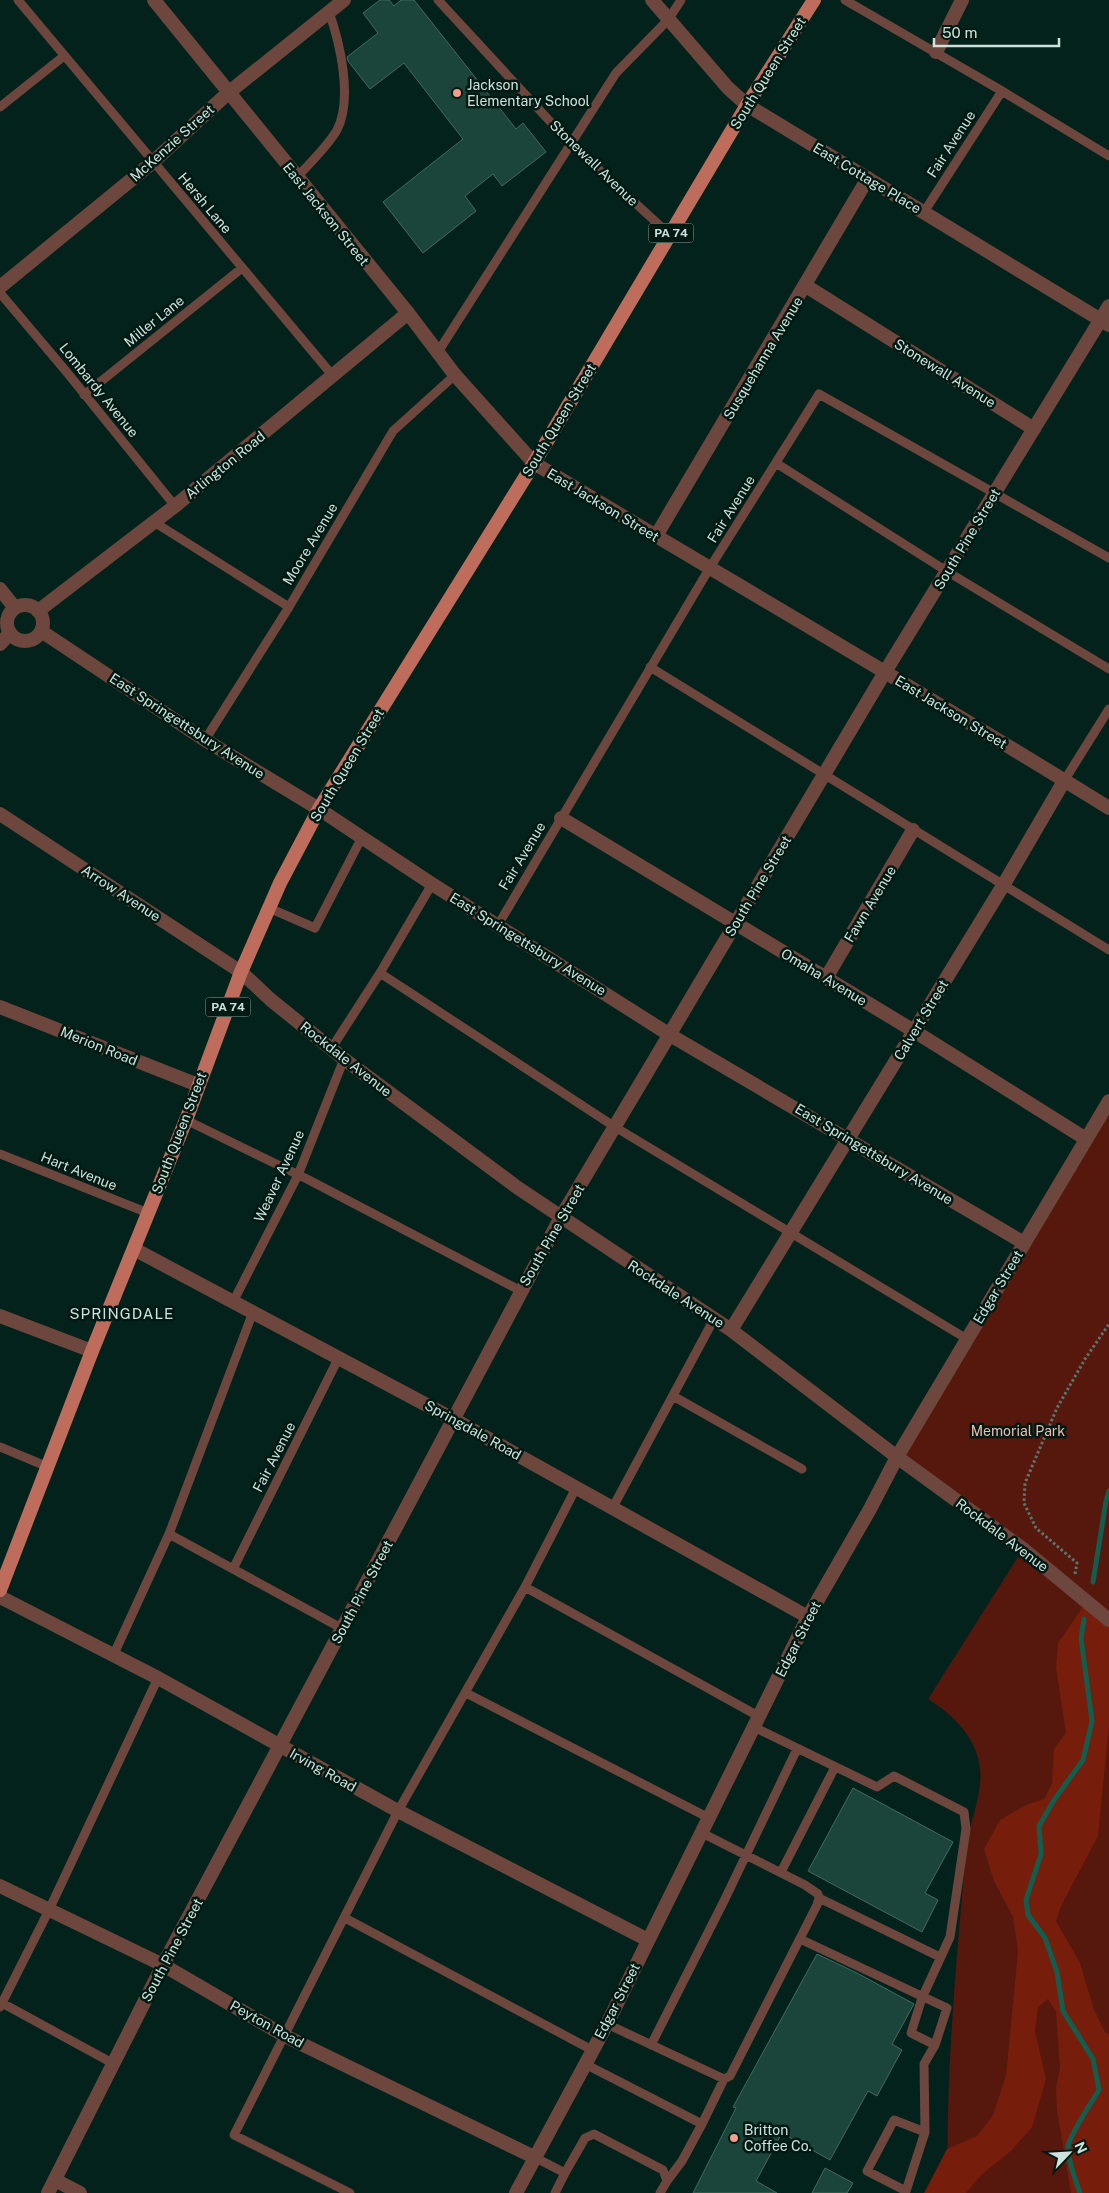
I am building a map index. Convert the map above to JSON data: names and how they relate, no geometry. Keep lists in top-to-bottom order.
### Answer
{
  "streets": {
    "main road": ["South Queen Street", "PA 74"],
    "street": [
      "McKenzie Street",
      "Stonewall Avenue",
      "East Cottage Place",
      "East Jackson Street",
      "Susquehanna Avenue",
      "Arlington Road",
      "South Pine Street",
      "East Springettsbury Avenue",
      "Arrow Avenue",
      "Fawn Avenue",
      "Omaha Avenue",
      "Calvert Street",
      "Merion Road",
      "Rockdale Avenue",
      "Edgar Street",
      "Springdale Road",
      "Irving Road",
      "Peyton Road"
    ],
    "lane": [
      "Fair Avenue",
      "Hersh Lane",
      "Miller Lane",
      "Lombardy Avenue",
      "Moore Avenue",
      "Hart Avenue",
      "Weaver Avenue"
    ]
  },
  "crossings": [
    ["South Queen Street", "Stonewall Avenue"],
    ["South Queen Street", "East Cottage Place"],
    ["South Queen Street", "East Jackson Street"],
    ["South Queen Street", "East Springettsbury Avenue"],
    ["South Queen Street", "Arrow Avenue"],
    ["South Queen Street", "Merion Road"],
    ["South Queen Street", "Rockdale Avenue"],
    ["South Queen Street", "Hart Avenue"],
    ["South Queen Street", "Springdale Road"],
    ["McKenzie Street", "Hersh Lane"],
    ["McKenzie Street", "East Jackson Street"],
    ["Fair Avenue", "East Cottage Place"],
    ["Fair Avenue", "East Jackson Street"],
    ["Fair Avenue", "South Pine Street"],
    ["Fair Avenue", "East Springettsbury Avenue"],
    ["Fair Avenue", "Omaha Avenue"],
    ["Fair Avenue", "Springdale Road"],
    ["Stonewall Avenue", "Susquehanna Avenue"],
    ["Stonewall Avenue", "South Pine Street"],
    ["East Cottage Place", "Susquehanna Avenue"],
    ["East Cottage Place", "South Pine Street"],
    ["Hersh Lane", "Miller Lane"],
    ["Hersh Lane", "Arlington Road"],
    ["East Jackson Street", "Susquehanna Avenue"],
    ["East Jackson Street", "Arlington Road"],
    ["East Jackson Street", "South Pine Street"],
    ["East Jackson Street", "Moore Avenue"],
    ["East Jackson Street", "Calvert Street"],
    ["Miller Lane", "Lombardy Avenue"],
    ["Lombardy Avenue", "Arlington Road"],
    ["Arlington Road", "East Springettsbury Avenue"],
    ["South Pine Street", "East Springettsbury Avenue"],
    ["South Pine Street", "Omaha Avenue"],
    ["South Pine Street", "Rockdale Avenue"],
    ["South Pine Street", "Springdale Road"],
    ["South Pine Street", "Irving Road"],
    ["South Pine Street", "Peyton Road"],
    ["Moore Avenue", "East Springettsbury Avenue"],
    ["East Springettsbury Avenue", "Calvert Street"],
    ["East Springettsbury Avenue", "Edgar Street"],
    ["Arrow Avenue", "Rockdale Avenue"],
    ["Fawn Avenue", "Omaha Avenue"],
    ["Omaha Avenue", "Calvert Street"],
    ["Omaha Avenue", "Edgar Street"],
    ["Calvert Street", "Rockdale Avenue"],
    ["Rockdale Avenue", "Weaver Avenue"],
    ["Rockdale Avenue", "Edgar Street"],
    ["Weaver Avenue", "Springdale Road"],
    ["Edgar Street", "Springdale Road"],
    ["Edgar Street", "Irving Road"],
    ["Edgar Street", "Peyton Road"]
  ],
  "districts": ["SPRINGDALE"],
  "parks": ["Memorial Park"],
  "places": ["Jackson Elementary School", "Britton Coffee Co."],
  "scale_bar": "50 m",
  "north": "top right"
}
